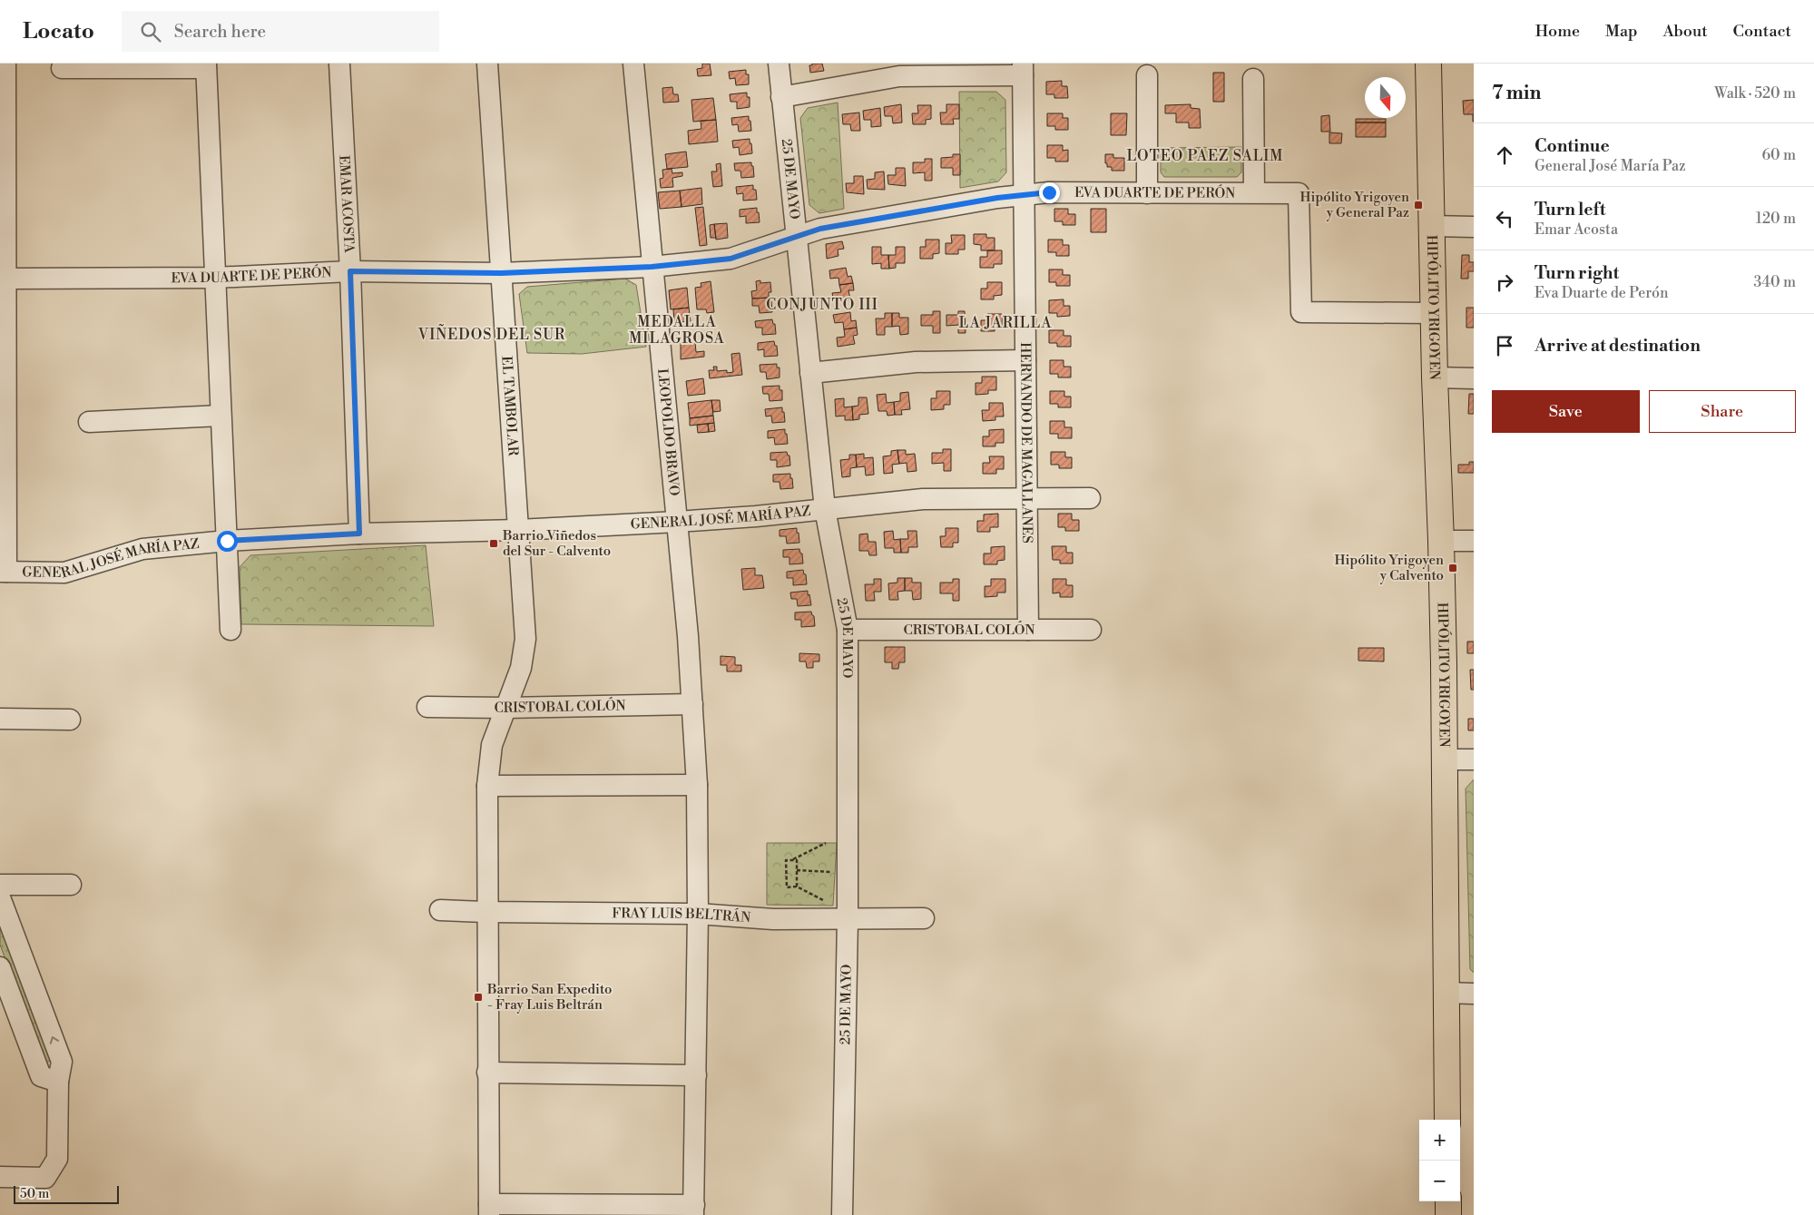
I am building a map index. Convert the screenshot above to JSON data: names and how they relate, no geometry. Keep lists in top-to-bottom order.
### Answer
{
  "streets": {
    "main road": ["HIPÓLITO YRIGOYEN"],
    "street": [
      "25 DE MAYO",
      "EVA DUARTE DE PERÓN",
      "EMAR ACOSTA",
      "EL TAMBOLAR",
      "LEOPOLDO BRAVO",
      "HERNANDO DE MAGALLANES",
      "GENERAL JOSÉ MARÍA PAZ",
      "CRISTOBAL COLÓN",
      "FRAY LUIS BELTRÁN"
    ]
  },
  "crossings": [
    ["25 DE MAYO", "EVA DUARTE DE PERÓN"],
    ["25 DE MAYO", "GENERAL JOSÉ MARÍA PAZ"],
    ["25 DE MAYO", "CRISTOBAL COLÓN"],
    ["25 DE MAYO", "FRAY LUIS BELTRÁN"],
    ["EVA DUARTE DE PERÓN", "EMAR ACOSTA"],
    ["EVA DUARTE DE PERÓN", "HIPÓLITO YRIGOYEN"],
    ["EVA DUARTE DE PERÓN", "EL TAMBOLAR"],
    ["EVA DUARTE DE PERÓN", "LEOPOLDO BRAVO"],
    ["EVA DUARTE DE PERÓN", "HERNANDO DE MAGALLANES"],
    ["EMAR ACOSTA", "GENERAL JOSÉ MARÍA PAZ"],
    ["EL TAMBOLAR", "GENERAL JOSÉ MARÍA PAZ"],
    ["EL TAMBOLAR", "CRISTOBAL COLÓN"],
    ["EL TAMBOLAR", "FRAY LUIS BELTRÁN"],
    ["LEOPOLDO BRAVO", "GENERAL JOSÉ MARÍA PAZ"],
    ["LEOPOLDO BRAVO", "CRISTOBAL COLÓN"],
    ["LEOPOLDO BRAVO", "FRAY LUIS BELTRÁN"],
    ["HERNANDO DE MAGALLANES", "GENERAL JOSÉ MARÍA PAZ"],
    ["HERNANDO DE MAGALLANES", "CRISTOBAL COLÓN"]
  ],
  "districts": [
    "LOTEO PAEZ SALIM",
    "CONJUNTO III",
    "MEDALLA MILAGROSA",
    "LA JARILLA",
    "VIÑEDOS DEL SUR"
  ],
  "places": {
    "transit": [
      "Hipólito Yrigoyen y General Paz",
      "Barrio Viñedos del Sur - Calvento",
      "Hipólito Yrigoyen y Calvento",
      "Barrio San Expedito - Fray Luis Beltrán"
    ]
  },
  "scale_bar": "50 m",
  "north": "bottom",
  "page": {
    "header": "Locato",
    "search": "Search here",
    "nav": [
      "Home",
      "Map",
      "About",
      "Contact"
    ],
    "heading": ["7 min", "Walk · 520 m"],
    "list": [
      ["Continue", "General José María Paz", "60 m"],
      ["Turn left", "Emar Acosta", "120 m"],
      ["Turn right", "Eva Duarte de Perón", "340 m"],
      "Arrive at destination"
    ],
    "buttons": ["Save", "Share"],
    "map_buttons": ["+", "−"],
    "scale": "50 m"
  }
}
